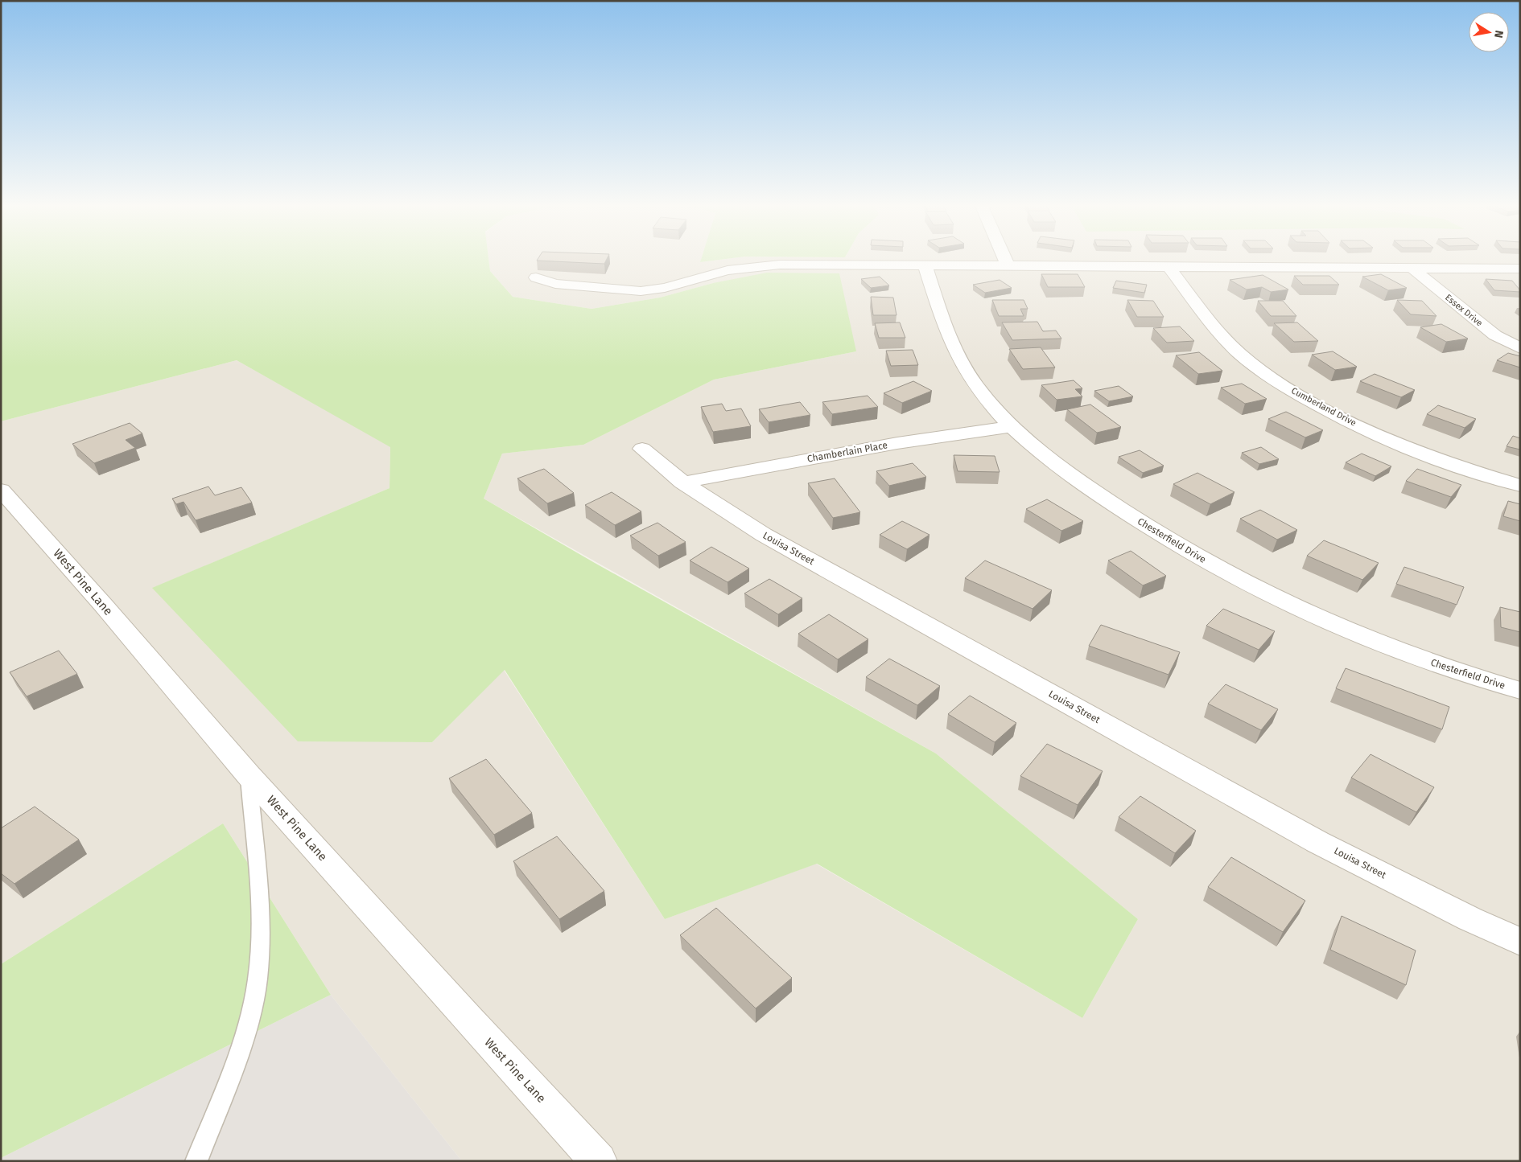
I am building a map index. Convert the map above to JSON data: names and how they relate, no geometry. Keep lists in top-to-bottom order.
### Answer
{
  "streets": {
    "street": [
      "Essex Drive",
      "Cumberland Drive",
      "Chamberlain Place",
      "Chesterfield Drive",
      "Louisa Street",
      "West Pine Lane"
    ]
  },
  "crossings": [
    ["Chamberlain Place", "Chesterfield Drive"],
    ["Chamberlain Place", "Louisa Street"]
  ],
  "north": "right"
}
